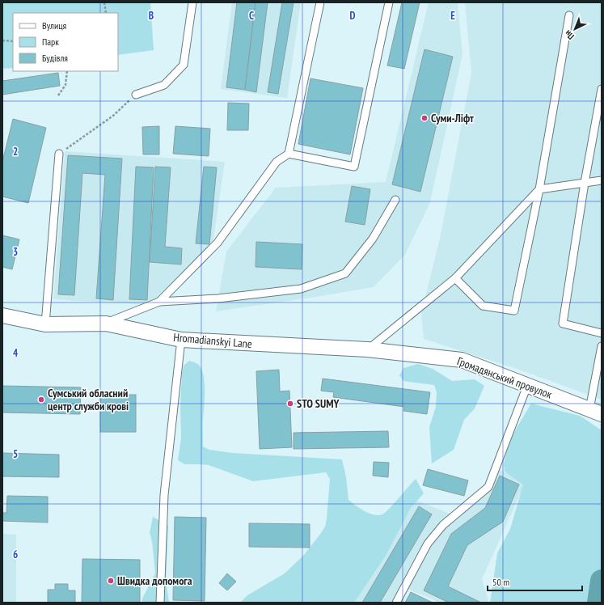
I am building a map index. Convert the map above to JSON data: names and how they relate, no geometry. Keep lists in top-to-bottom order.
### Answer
{
  "streets": {
    "street": ["Hromadianskyi Lane", "Громадянський провулок"]
  },
  "crossings": [
    ["Hromadianskyi Lane", "Громадянський провулок"]
  ],
  "places": [
    "Суми-Ліфт",
    "Сумський обласний центр служби крові",
    "STO SUMY",
    "Швидка допомога"
  ],
  "legend": ["Вулиця", "Парк", "Будівля"],
  "scale_bar": "50 m",
  "north": "bottom left",
  "grid": {
    "columns": [
      "B",
      "C",
      "D",
      "E"
    ],
    "rows": [
      "2",
      "3",
      "4",
      "5",
      "6"
    ]
  }
}
